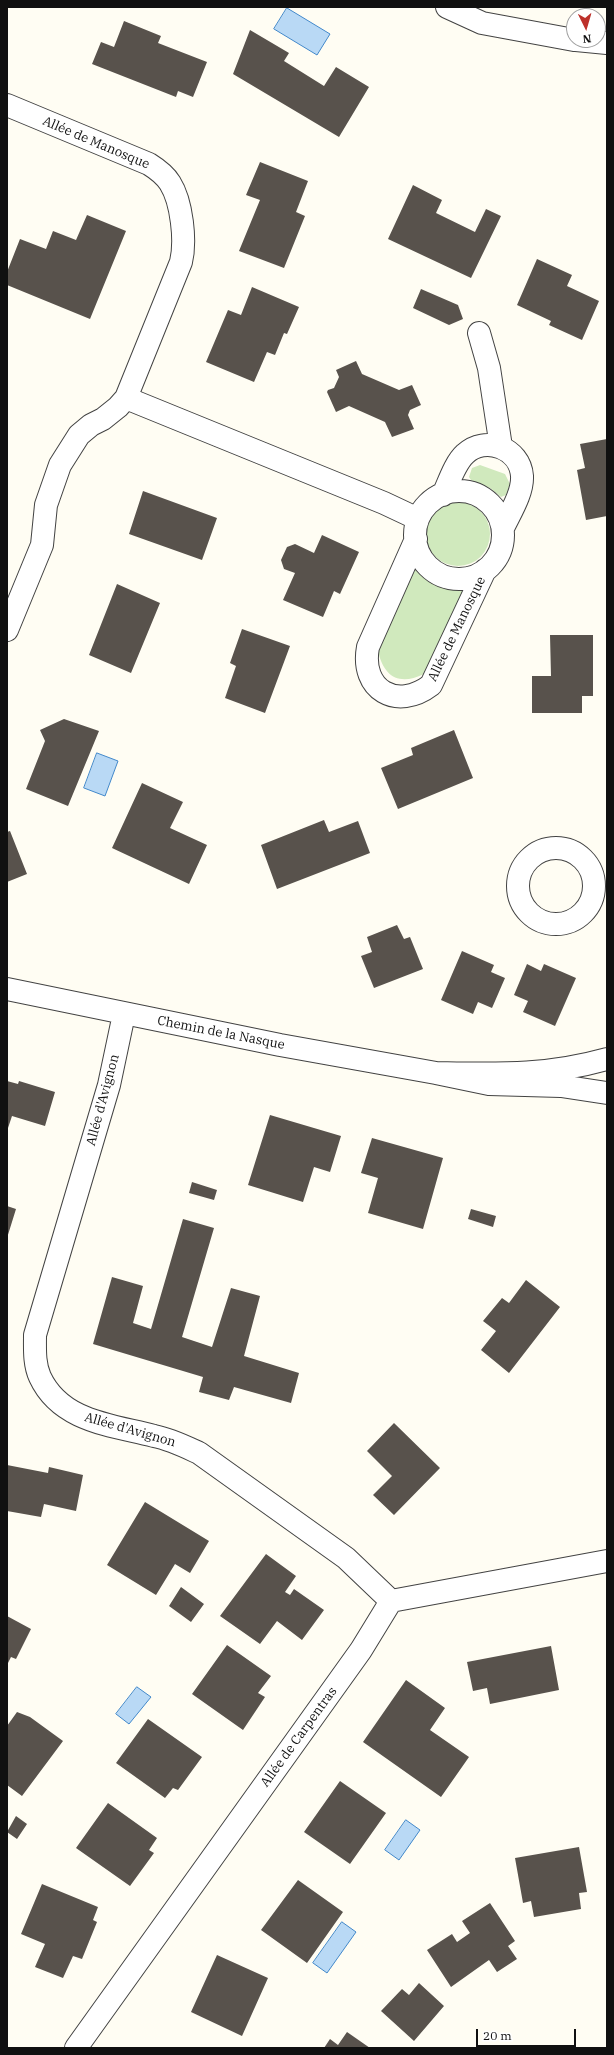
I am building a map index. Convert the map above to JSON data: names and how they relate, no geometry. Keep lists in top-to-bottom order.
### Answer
{
  "streets": {
    "street": [
      "Allée de Manosque",
      "Chemin de la Nasque",
      "Allée d'Avignon",
      "Allée de Carpentras"
    ]
  },
  "crossings": [
    ["Chemin de la Nasque", "Allée d'Avignon"],
    ["Allée d'Avignon", "Allée de Carpentras"]
  ],
  "scale_bar": "20 m",
  "north": "bottom"
}
